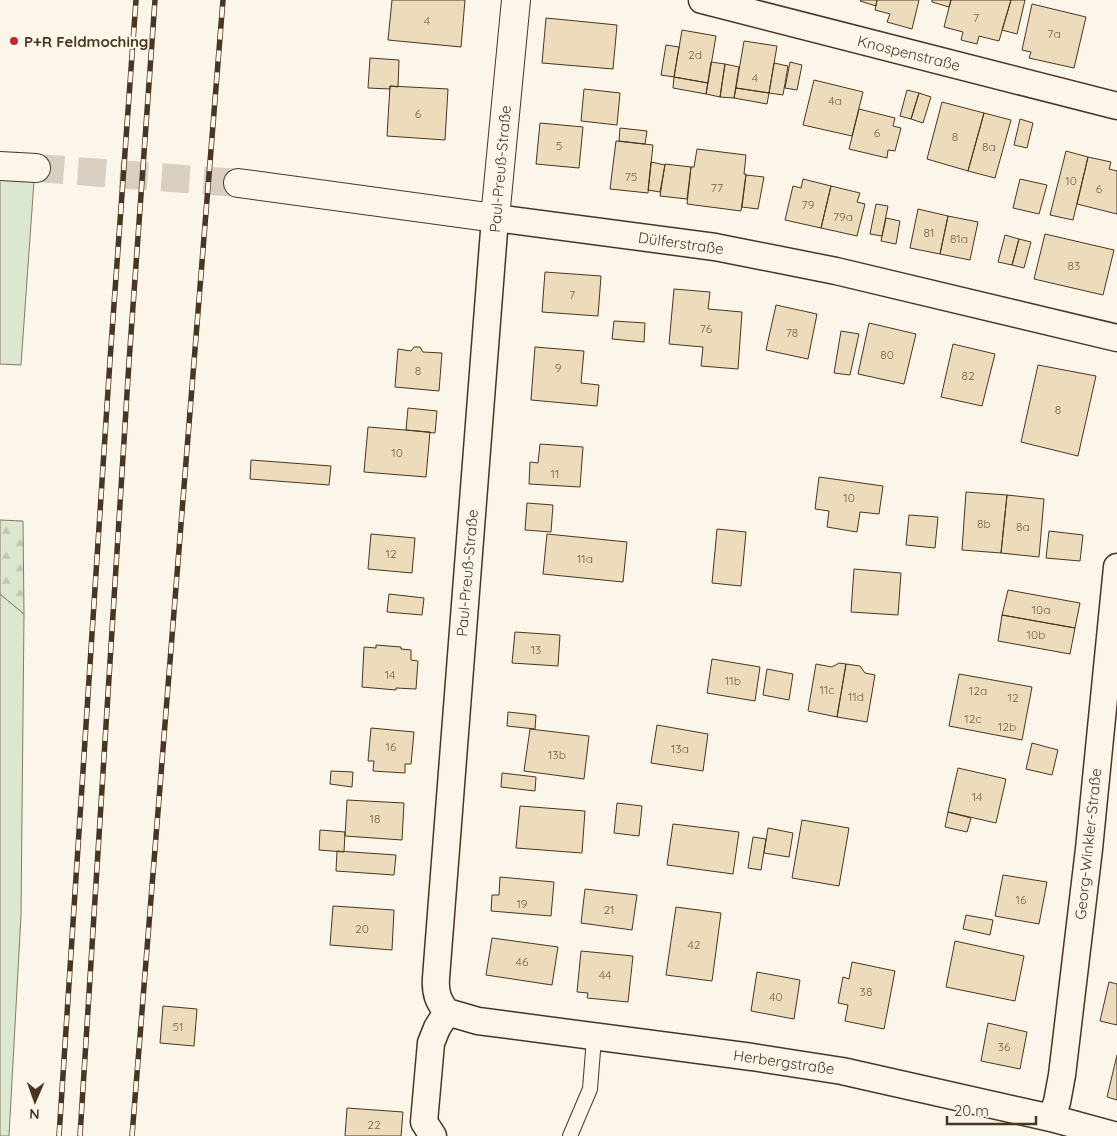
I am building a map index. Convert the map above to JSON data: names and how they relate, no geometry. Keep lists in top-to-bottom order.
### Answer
{
  "streets": {
    "main road": ["Paul-Preuß-Straße", "Dülferstraße"],
    "street": ["Knospenstraße", "Georg-Winkler-Straße", "Herbergstraße"]
  },
  "crossings": [
    ["Paul-Preuß-Straße", "Dülferstraße"],
    ["Paul-Preuß-Straße", "Herbergstraße"],
    ["Georg-Winkler-Straße", "Herbergstraße"]
  ],
  "places": ["P+R Feldmoching"],
  "house_numbers": [
    "7",
    "4",
    "7a",
    "2d",
    "4",
    "4a",
    "6",
    "6",
    "8",
    "5",
    "8a",
    "75",
    "10",
    "77",
    "6",
    "79",
    "79a",
    "81",
    "81a",
    "83",
    "7",
    "76",
    "78",
    "80",
    "9",
    "8",
    "82",
    "8",
    "10",
    "11",
    "10",
    "8b",
    "8a",
    "12",
    "11a",
    "10a",
    "10b",
    "13",
    "14",
    "11b",
    "11c",
    "12a",
    "11d",
    "12",
    "12c",
    "12b",
    "16",
    "13a",
    "13b",
    "14",
    "18",
    "16",
    "19",
    "21",
    "20",
    "42",
    "46",
    "44",
    "38",
    "40",
    "51",
    "36",
    "22"
  ],
  "scale_bar": "20 m",
  "north": "bottom"
}
